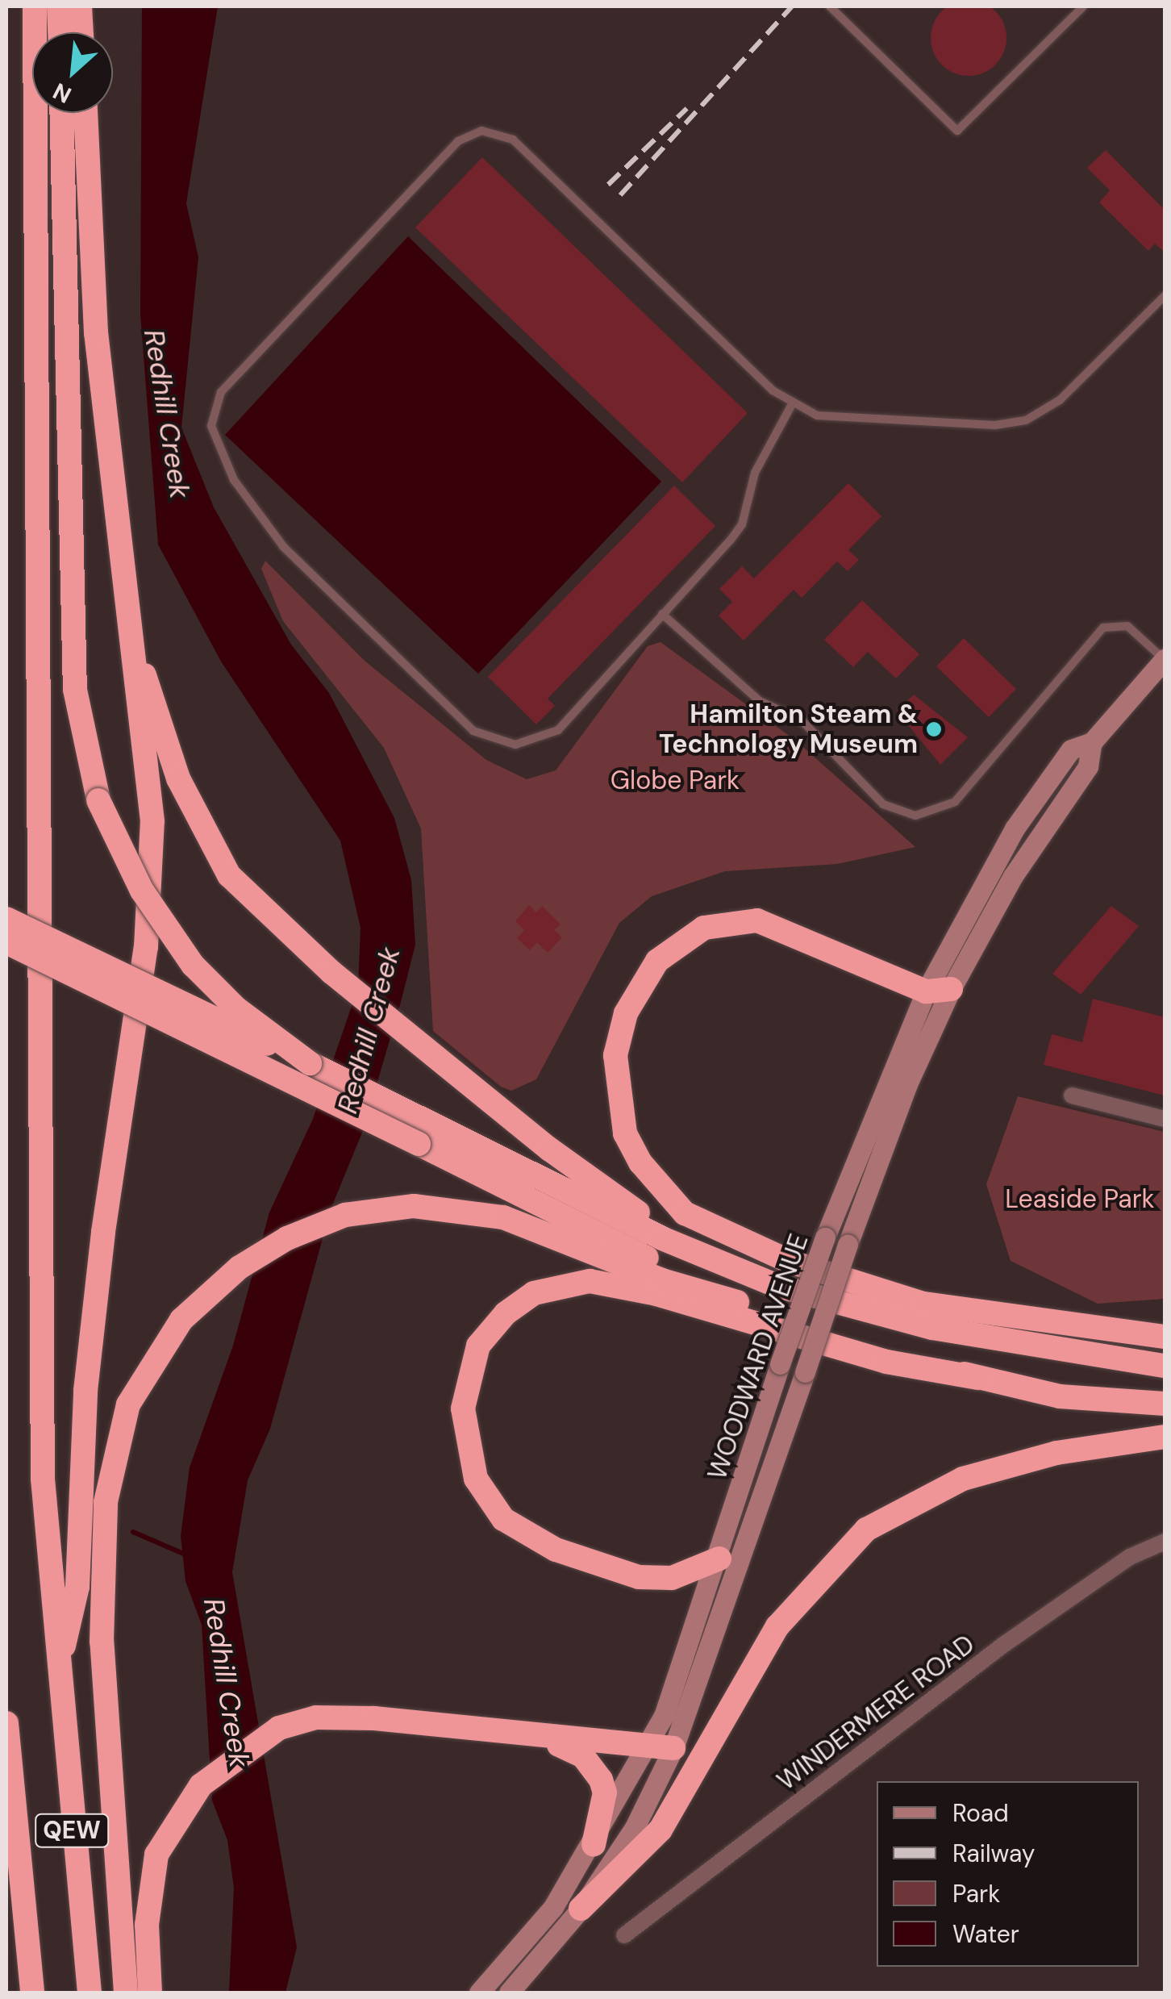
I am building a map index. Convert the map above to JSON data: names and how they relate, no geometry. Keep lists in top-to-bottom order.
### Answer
{
  "streets": {
    "highway": ["QEW"],
    "main road": ["WOODWARD AVENUE"],
    "street": ["WINDERMERE ROAD"]
  },
  "water": ["Redhill Creek"],
  "parks": ["Globe Park", "Leaside Park"],
  "places": ["Hamilton Steam & Technology Museum"],
  "legend": [
    "Road",
    "Railway",
    "Park",
    "Water"
  ],
  "north": "bottom left"
}
